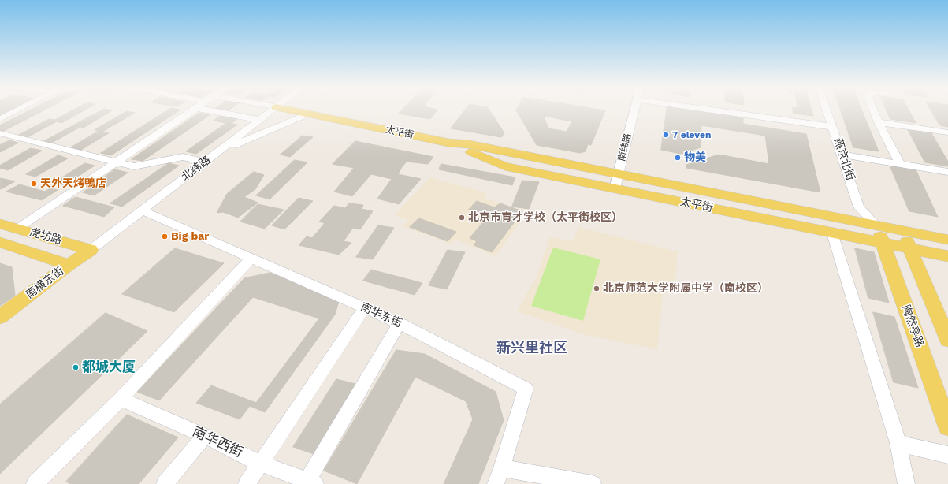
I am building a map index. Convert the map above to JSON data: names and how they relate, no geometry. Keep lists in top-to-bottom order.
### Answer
{
  "streets": {
    "main road": [
      "太平街",
      "虎坊路",
      "南横东街",
      "陶然亭路"
    ],
    "street": [
      "南纬路",
      "燕京北街",
      "北纬路",
      "南华东街",
      "南华西街"
    ]
  },
  "crossings": [
    ["太平街", "南纬路"],
    ["太平街", "燕京北街"],
    ["太平街", "陶然亭路"],
    ["燕京北街", "陶然亭路"],
    ["北纬路", "虎坊路"],
    ["北纬路", "南华东街"],
    ["虎坊路", "南横东街"]
  ],
  "districts": ["新兴里社区"],
  "places": [
    "7 eleven",
    "物美",
    "天外天烤鴨店",
    "北京市育才学校（太平街校区）",
    "Big bar",
    "北京师范大学附属中学（南校区）",
    "都城大厦"
  ]
}
